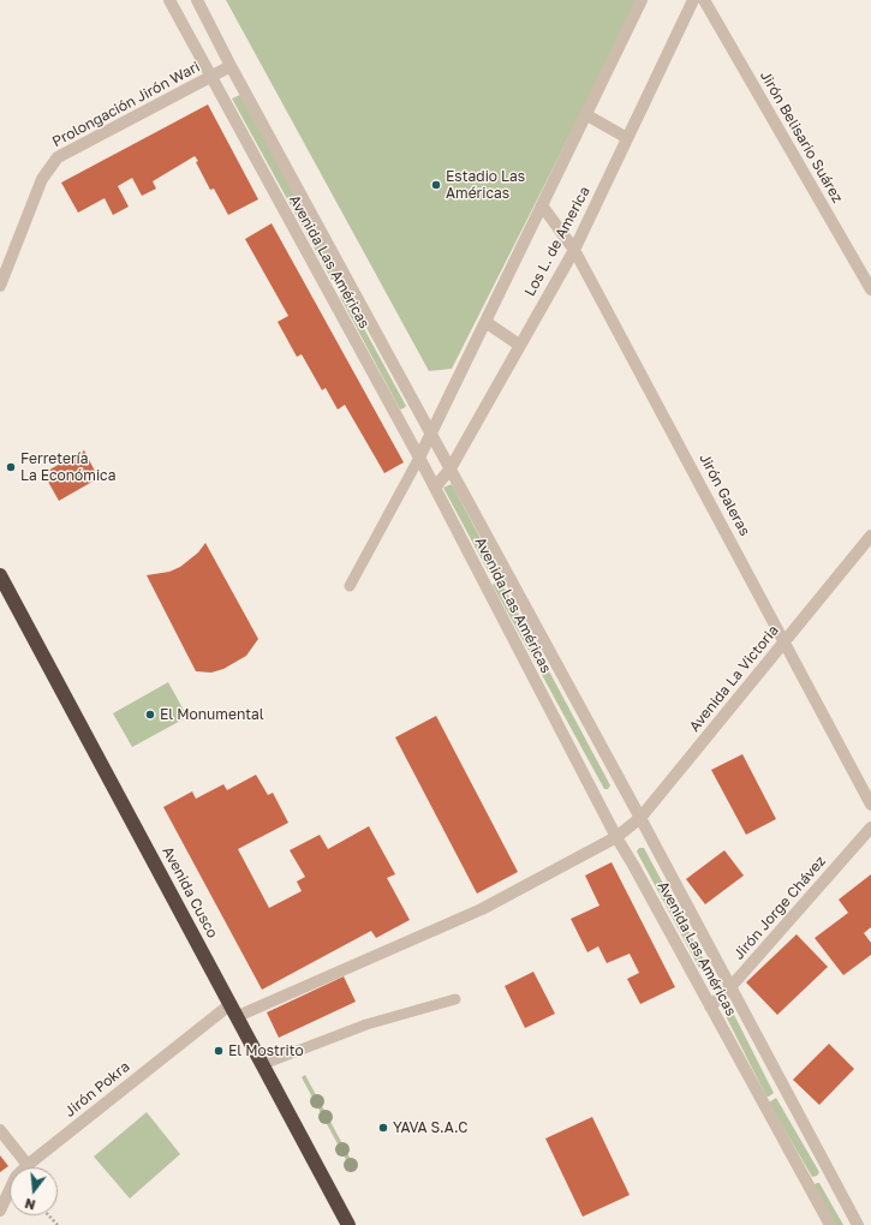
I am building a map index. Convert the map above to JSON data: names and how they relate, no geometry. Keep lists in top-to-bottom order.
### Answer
{
  "streets": {
    "highway": ["Avenida Cusco"],
    "street": [
      "Prolongación Jirón Wari",
      "Jirón Belisario Suárez",
      "Los L. de America",
      "Avenida Las Américas",
      "Jirón Galeras",
      "Avenida La Victoria",
      "Jirón Jorge Chávez",
      "Jirón Pokra"
    ]
  },
  "crossings": [
    ["Prolongación Jirón Wari", "Avenida Las Américas"],
    ["Los L. de America", "Avenida Las Américas"],
    ["Los L. de America", "Jirón Galeras"],
    ["Avenida Las Américas", "Avenida La Victoria"],
    ["Avenida Las Américas", "Jirón Jorge Chávez"],
    ["Jirón Galeras", "Avenida La Victoria"],
    ["Avenida La Victoria", "Avenida Cusco"],
    ["Avenida Cusco", "Jirón Pokra"]
  ],
  "places": [
    "Estadio Las Américas",
    "Ferretería La Económica",
    "El Monumental",
    "El Mostrito",
    "YAVA S.A.C"
  ],
  "north": "bottom"
}
